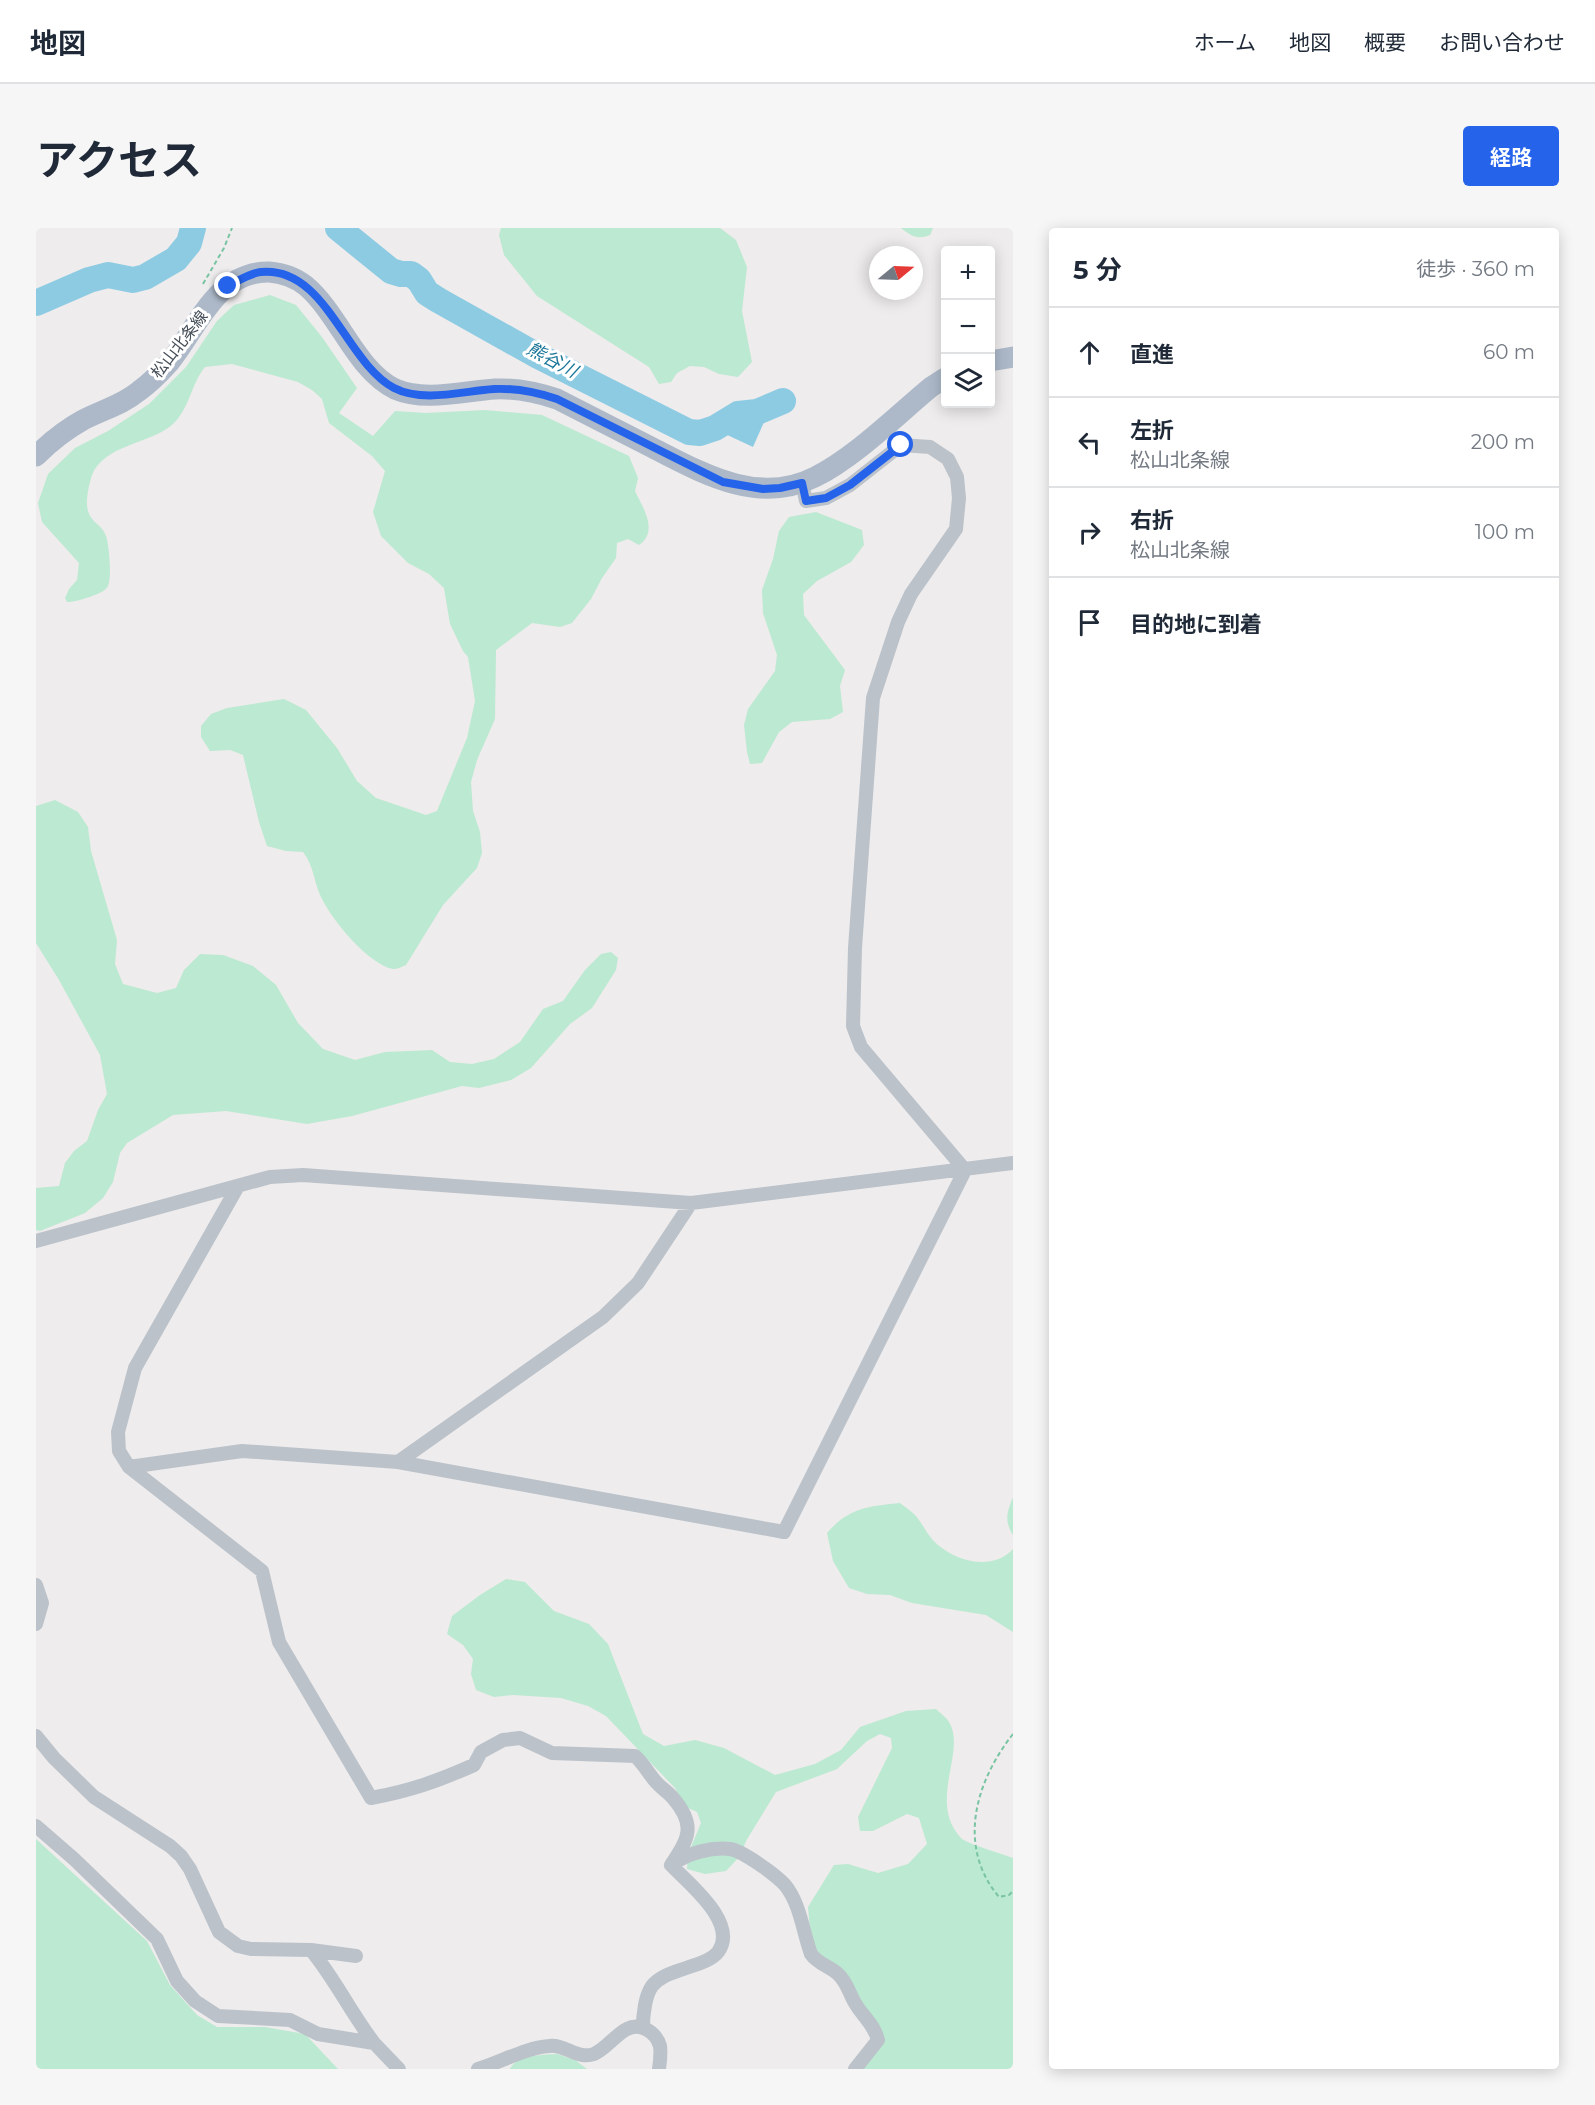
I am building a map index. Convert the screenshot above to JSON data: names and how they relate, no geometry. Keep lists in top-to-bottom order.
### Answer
{
  "streets": {
    "main road": ["松山北条線"]
  },
  "water": ["熊谷川"],
  "north": "right",
  "page": {
    "header": "地図",
    "nav": [
      "ホーム",
      "地図",
      "概要",
      "お問い合わせ"
    ],
    "title": "アクセス",
    "buttons": "経路",
    "heading": ["5 分", "徒歩 · 360 m"],
    "map_buttons": ["+", "−"],
    "list": [
      ["直進", "60 m"],
      ["左折", "松山北条線", "200 m"],
      ["右折", "松山北条線", "100 m"],
      "目的地に到着"
    ]
  }
}
